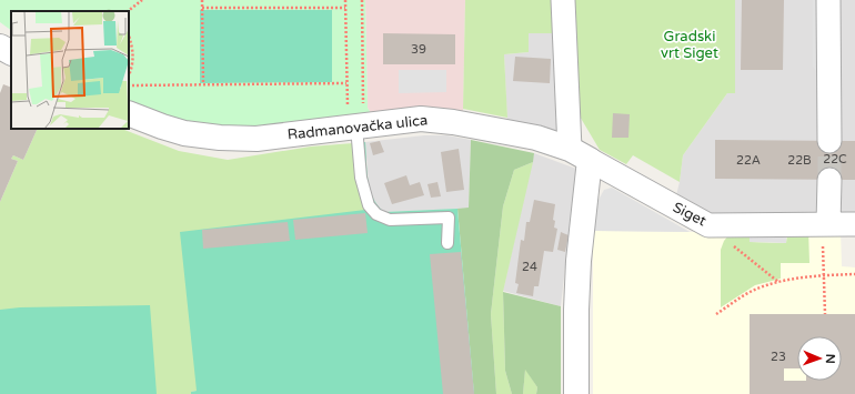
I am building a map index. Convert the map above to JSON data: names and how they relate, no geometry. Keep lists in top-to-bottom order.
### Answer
{
  "streets": {
    "street": ["Radmanovačka ulica", "Siget"]
  },
  "crossings": [
    ["Radmanovačka ulica", "Siget"]
  ],
  "parks": ["Gradski vrt Siget"],
  "house_numbers": [
    "39",
    "22C",
    "22A",
    "22B",
    "24",
    "23"
  ],
  "north": "right"
}
